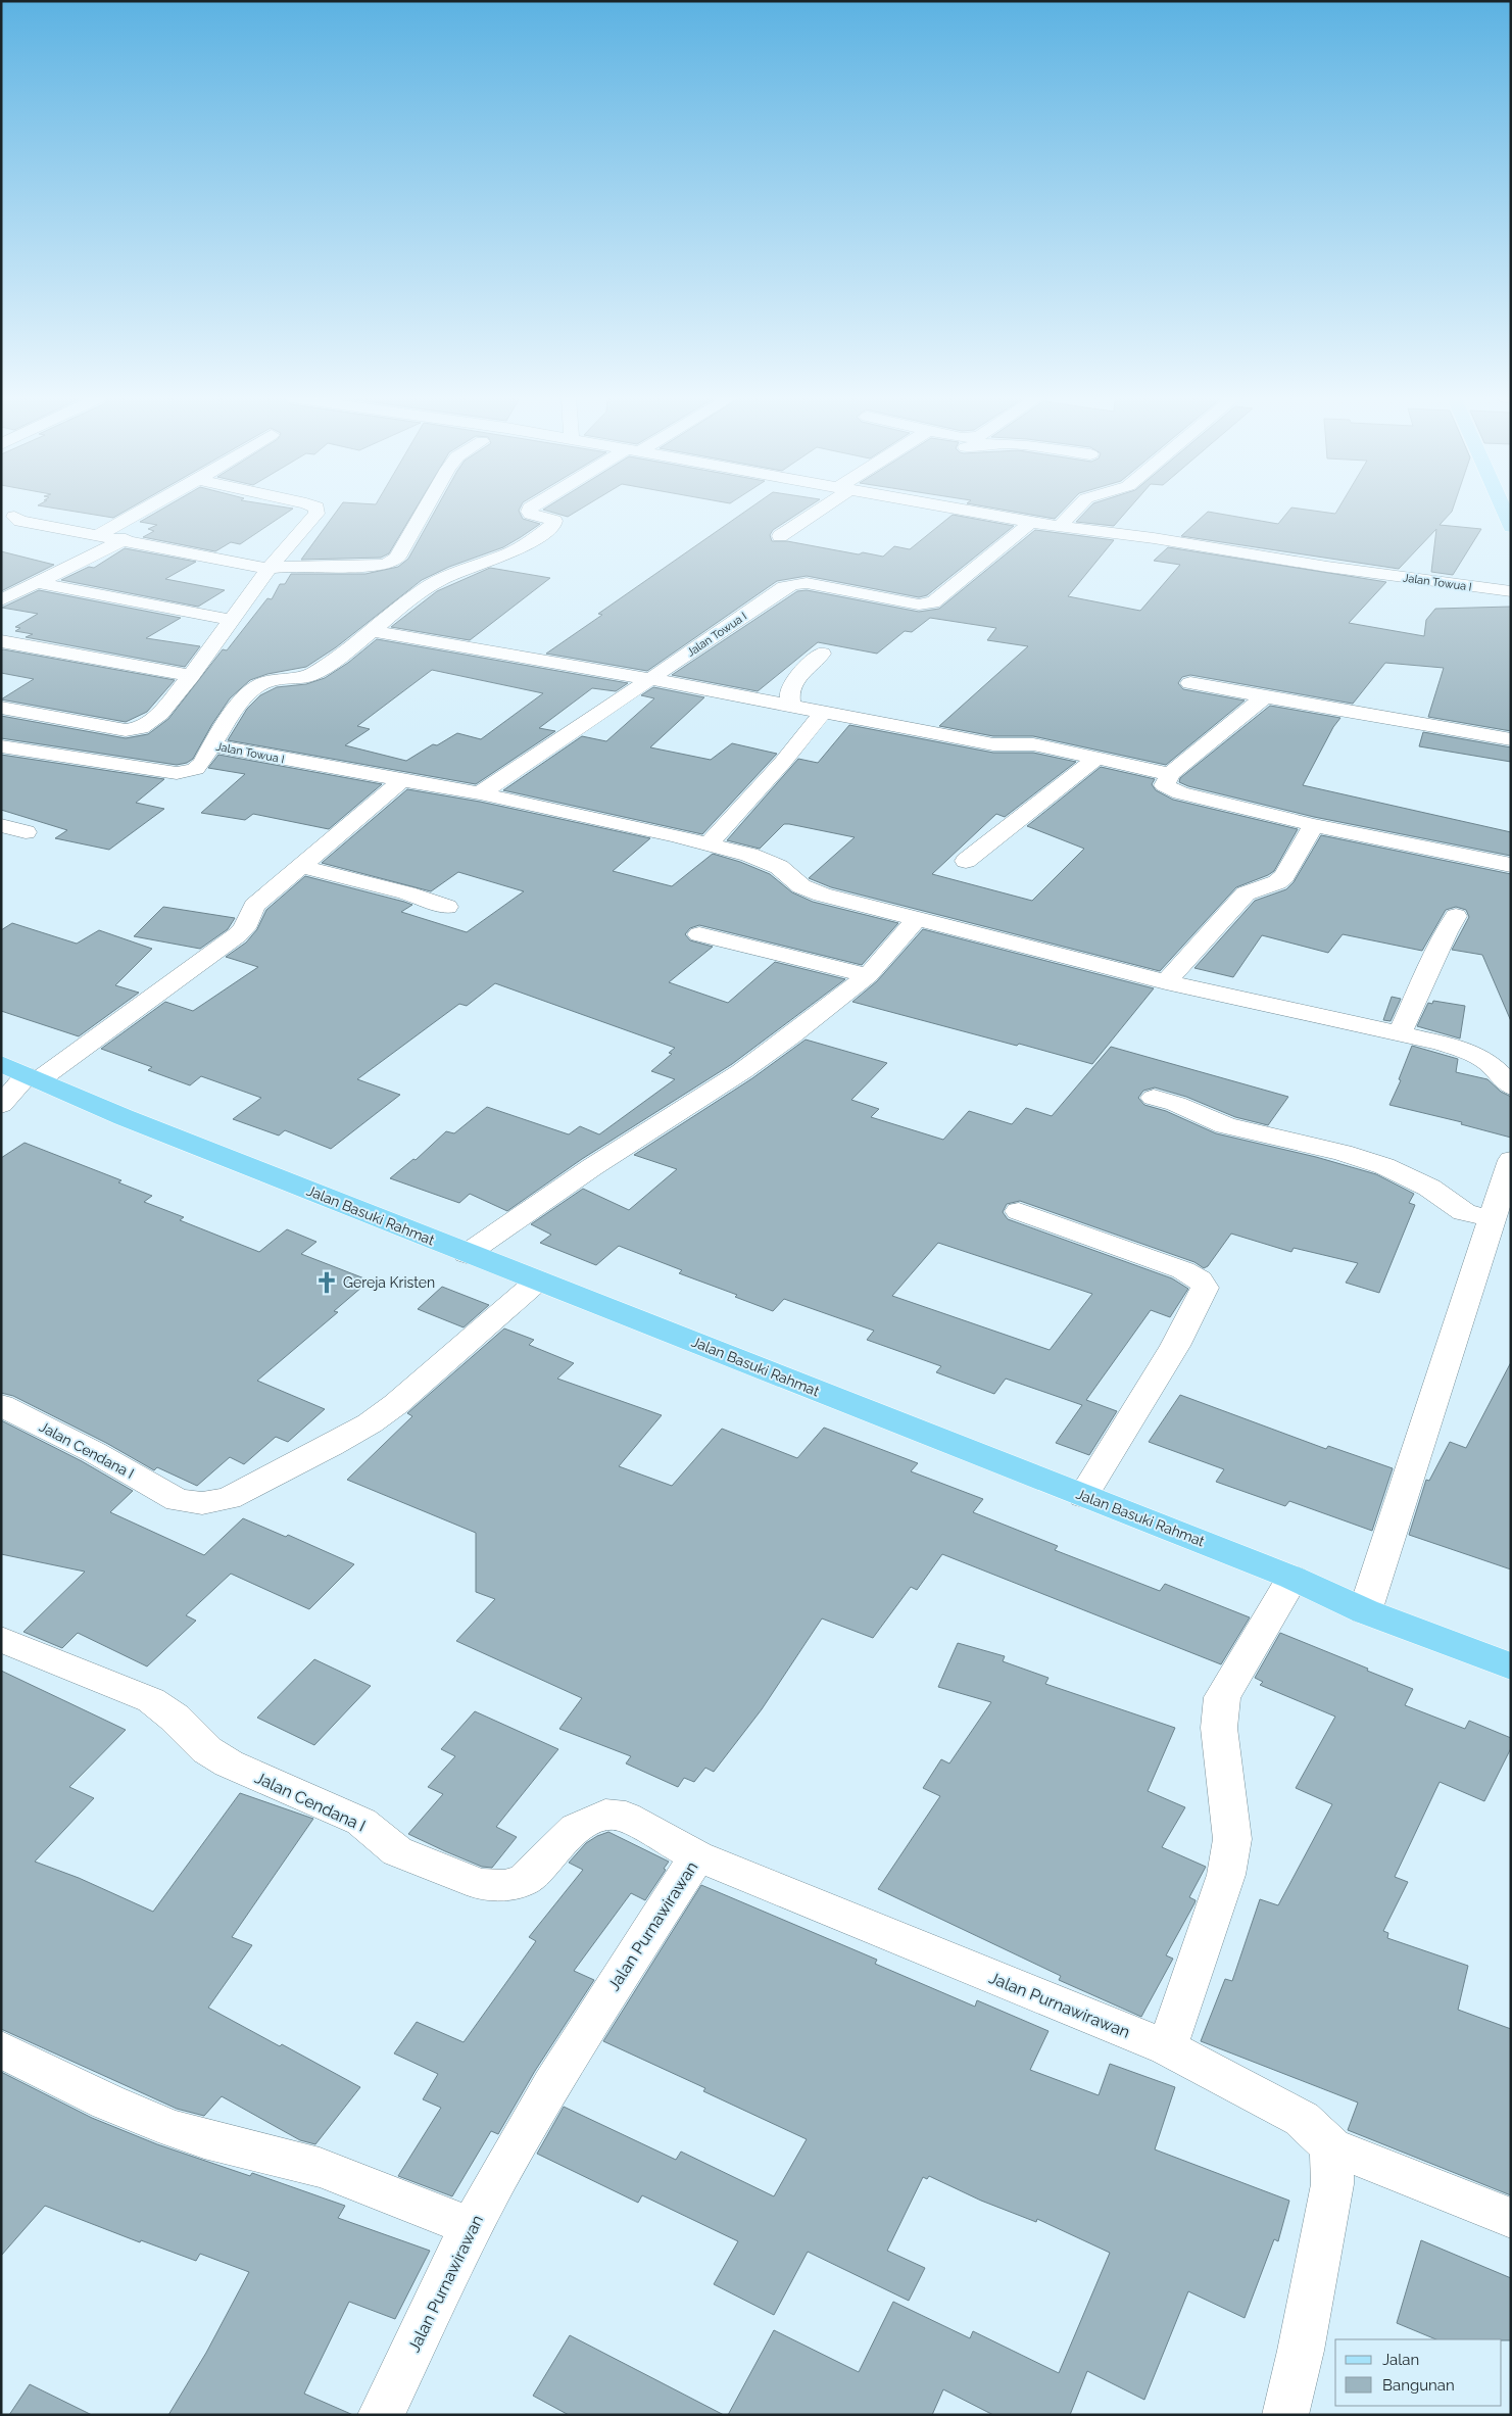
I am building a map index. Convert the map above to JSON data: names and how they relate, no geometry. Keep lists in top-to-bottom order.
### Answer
{
  "streets": {
    "highway": ["Jalan Basuki Rahmat"],
    "street": ["Jalan Towua I", "Jalan Cendana I", "Jalan Purnawirawan"]
  },
  "crossings": [
    ["Jalan Basuki Rahmat", "Jalan Cendana I"],
    ["Jalan Cendana I", "Jalan Purnawirawan"]
  ],
  "places": {
    "church": ["Gereja Kristen"]
  },
  "legend": ["Jalan", "Bangunan"]
}
